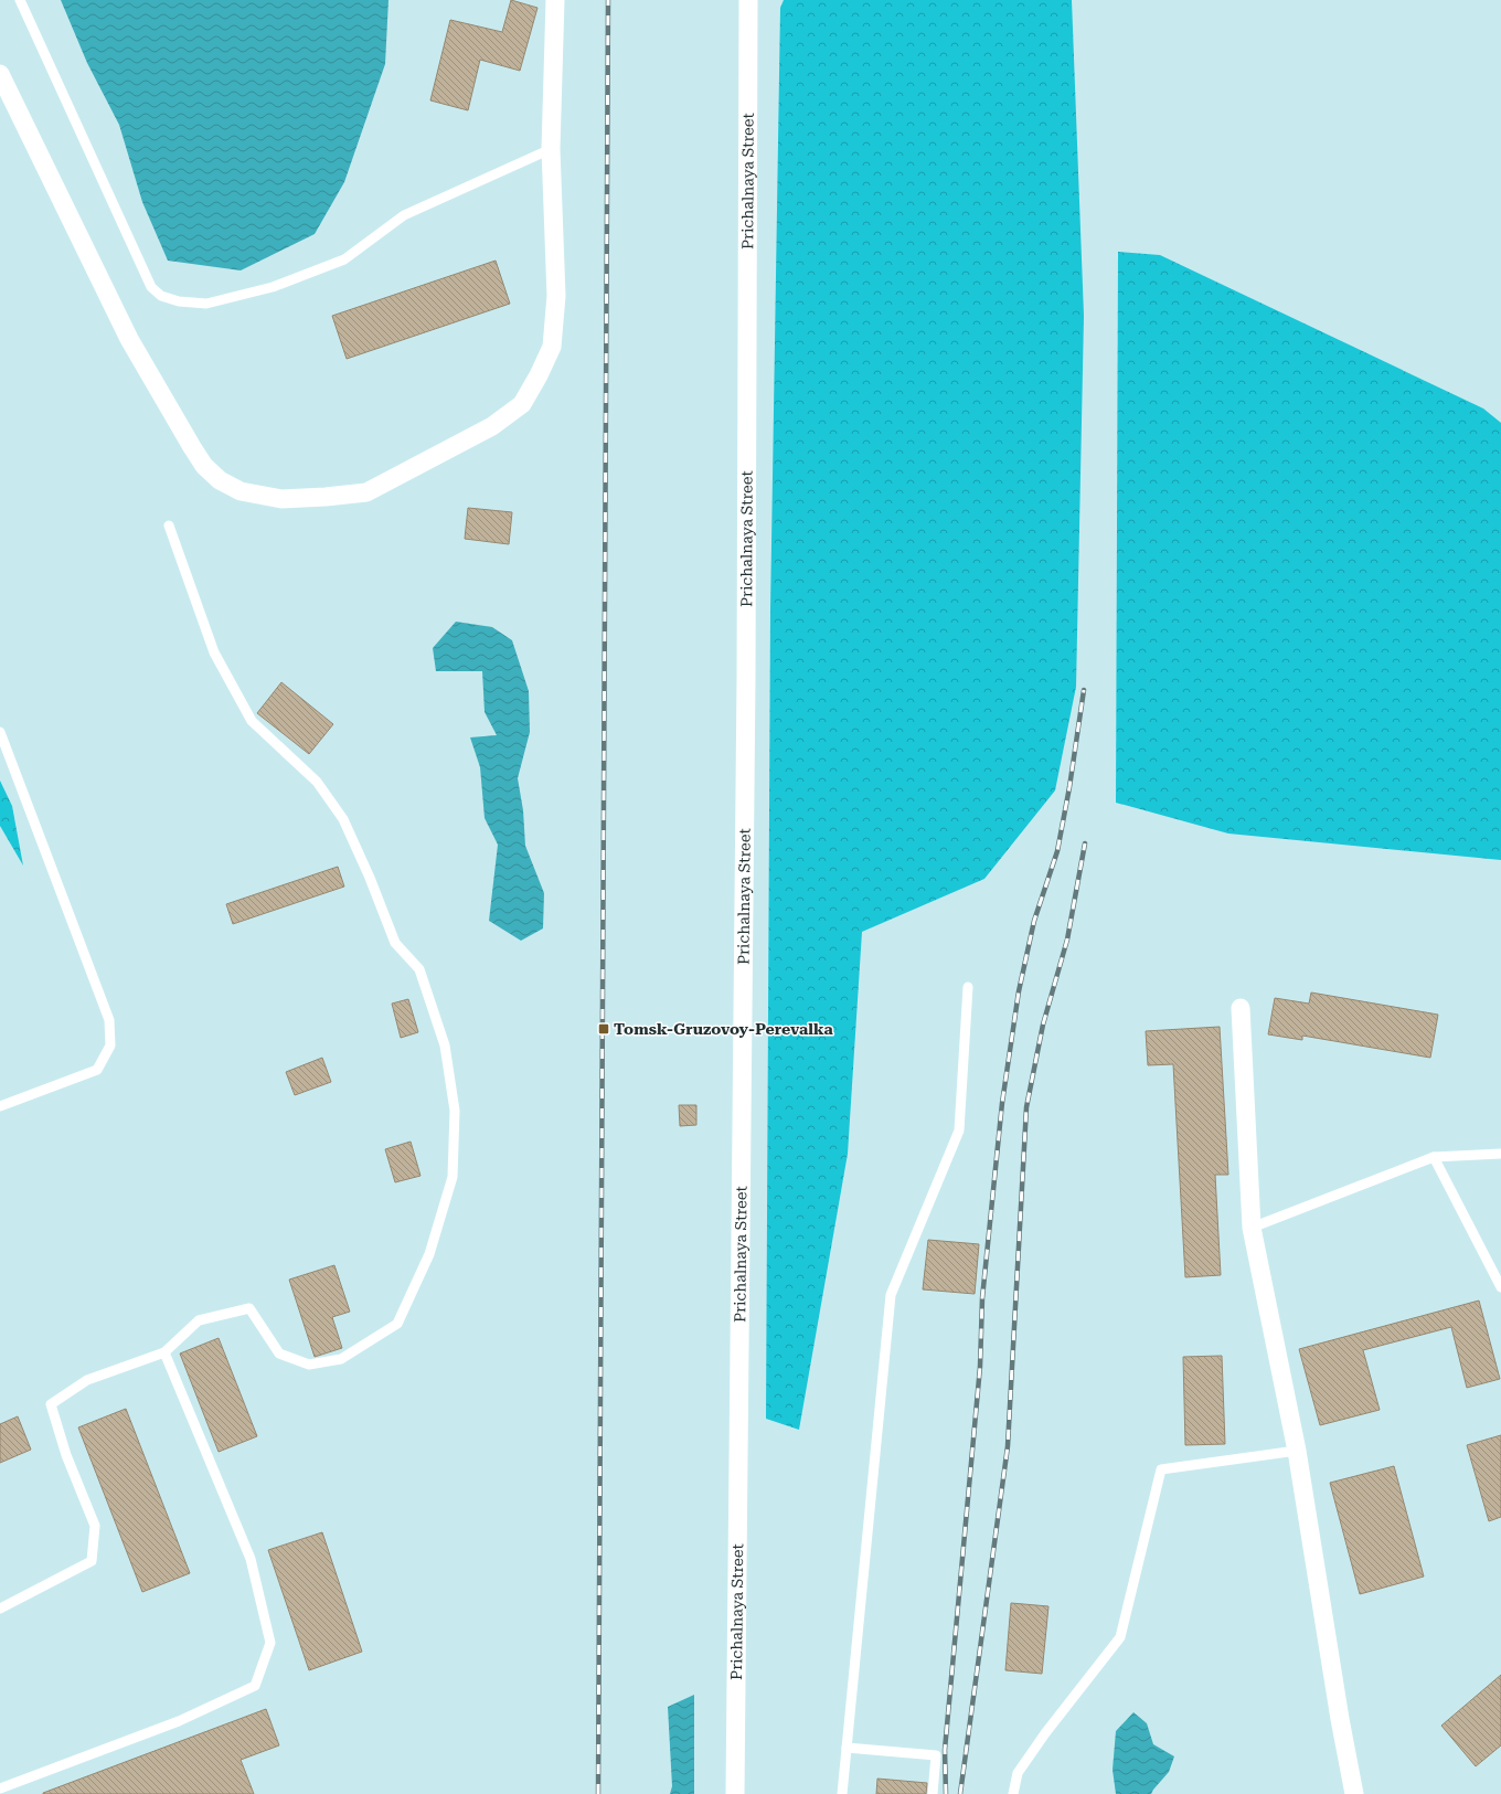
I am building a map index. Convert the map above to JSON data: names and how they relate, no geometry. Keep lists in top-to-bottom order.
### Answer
{
  "streets": {
    "street": ["Prichalnaya Street"]
  },
  "places": {
    "transit": ["Tomsk-Gruzovoy-Perevalka"]
  }
}
